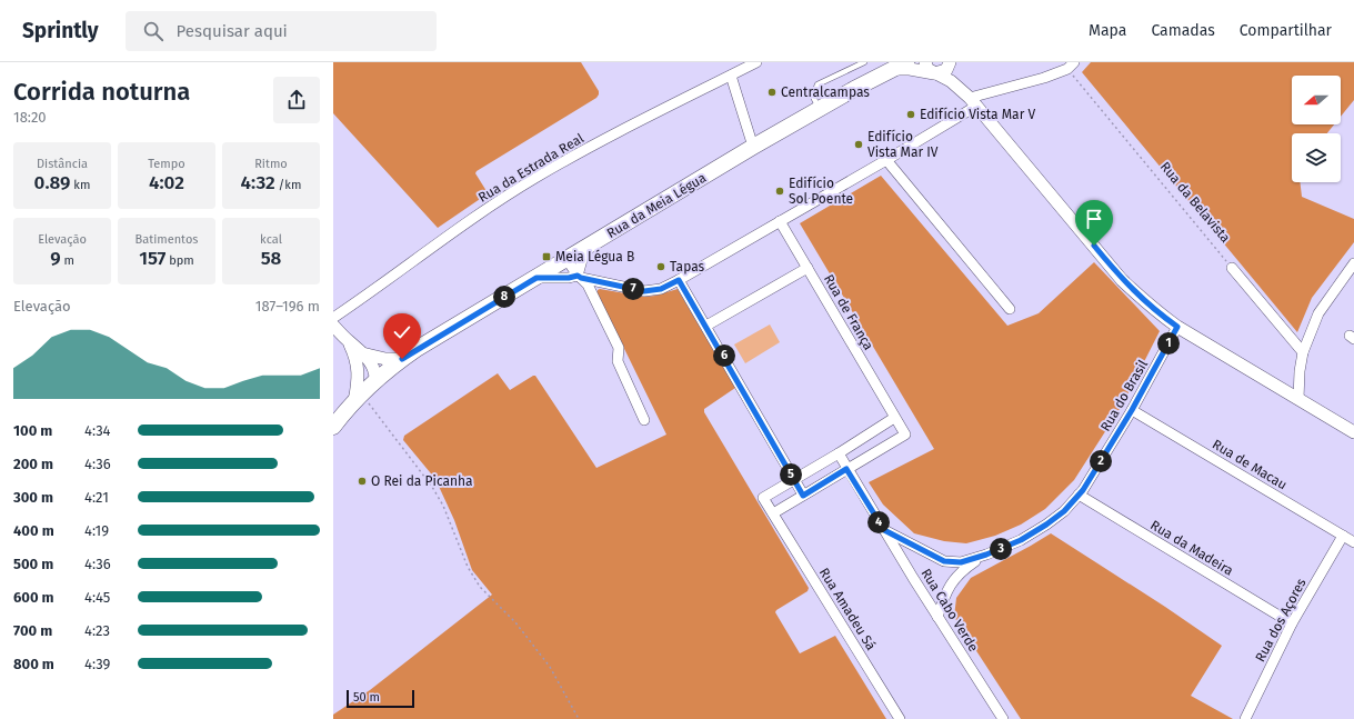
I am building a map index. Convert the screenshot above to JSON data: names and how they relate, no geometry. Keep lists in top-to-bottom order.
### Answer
{
  "streets": {
    "main road": ["Rua da Meia Légua"],
    "street": [
      "Rua da Estrada Real",
      "Rua de França",
      "Rua do Brasil",
      "Rua de Macau",
      "Rua da Madeira",
      "Rua Amadeu Sá",
      "Rua Cabo Verde",
      "Rua dos Açores"
    ],
    "path": ["Rua da Belavista"]
  },
  "crossings": [
    ["Rua de França", "Rua Cabo Verde"],
    ["Rua do Brasil", "Rua de Macau"],
    ["Rua do Brasil", "Rua da Madeira"],
    ["Rua do Brasil", "Rua Cabo Verde"],
    ["Rua de Macau", "Rua dos Açores"],
    ["Rua da Madeira", "Rua dos Açores"]
  ],
  "places": {
    "other": [
      "Centralcampas",
      "Edifício Vista Mar V",
      "Edifício Vista Mar IV",
      "Edifício Sol Poente",
      "Tapas",
      "O Rei da Picanha"
    ],
    "transit": ["Meia Légua B"]
  },
  "scale_bar": "50 m",
  "north": "left",
  "page": {
    "header": "Sprintly",
    "search": "Pesquisar aqui",
    "nav": ["Mapa", "Camadas", "Compartilhar"],
    "heading": ["Corrida noturna", "18:20"],
    "stats": [
      ["Distância", "0.89 km"],
      ["Tempo", "4:02"],
      ["Ritmo", "4:32 /km"],
      ["Elevação", "9 m"],
      ["Batimentos", "157 bpm"],
      ["kcal", "58"]
    ],
    "pins": [
      "7",
      "8",
      "1",
      "6",
      "2",
      "5",
      "4",
      "3"
    ],
    "chart": ["Elevação", "187–196 m"],
    "list": [
      {
        "name": "100 m",
        "note": "4:34"
      },
      {
        "name": "200 m",
        "note": "4:36"
      },
      {
        "name": "300 m",
        "note": "4:21"
      },
      {
        "name": "400 m",
        "note": "4:19"
      },
      {
        "name": "500 m",
        "note": "4:36"
      },
      {
        "name": "600 m",
        "note": "4:45"
      },
      {
        "name": "700 m",
        "note": "4:23"
      },
      {
        "name": "800 m",
        "note": "4:39"
      }
    ],
    "scale": "50 m"
  }
}
